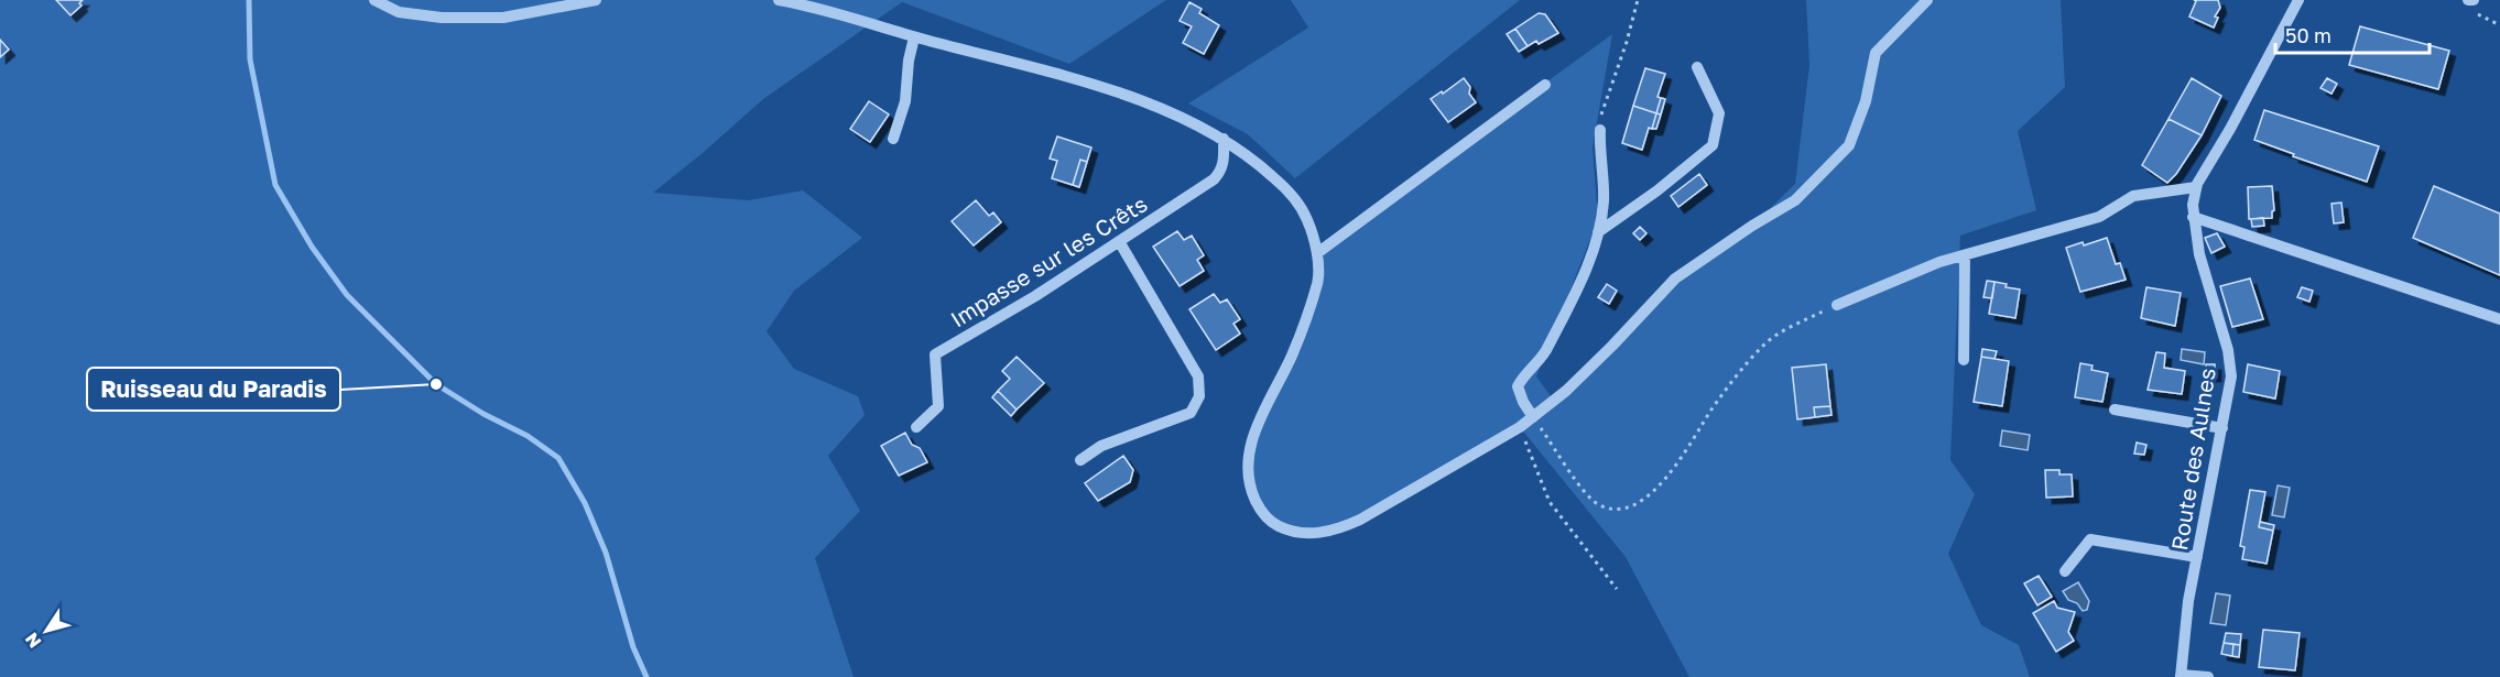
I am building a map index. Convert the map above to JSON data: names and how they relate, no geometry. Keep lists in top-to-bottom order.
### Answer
{
  "streets": {
    "street": ["Impasse sur les Crêts", "Route des Aulnes"]
  },
  "places": ["Ruisseau du Paradis"],
  "scale_bar": "50 m",
  "north": "bottom left"
}
